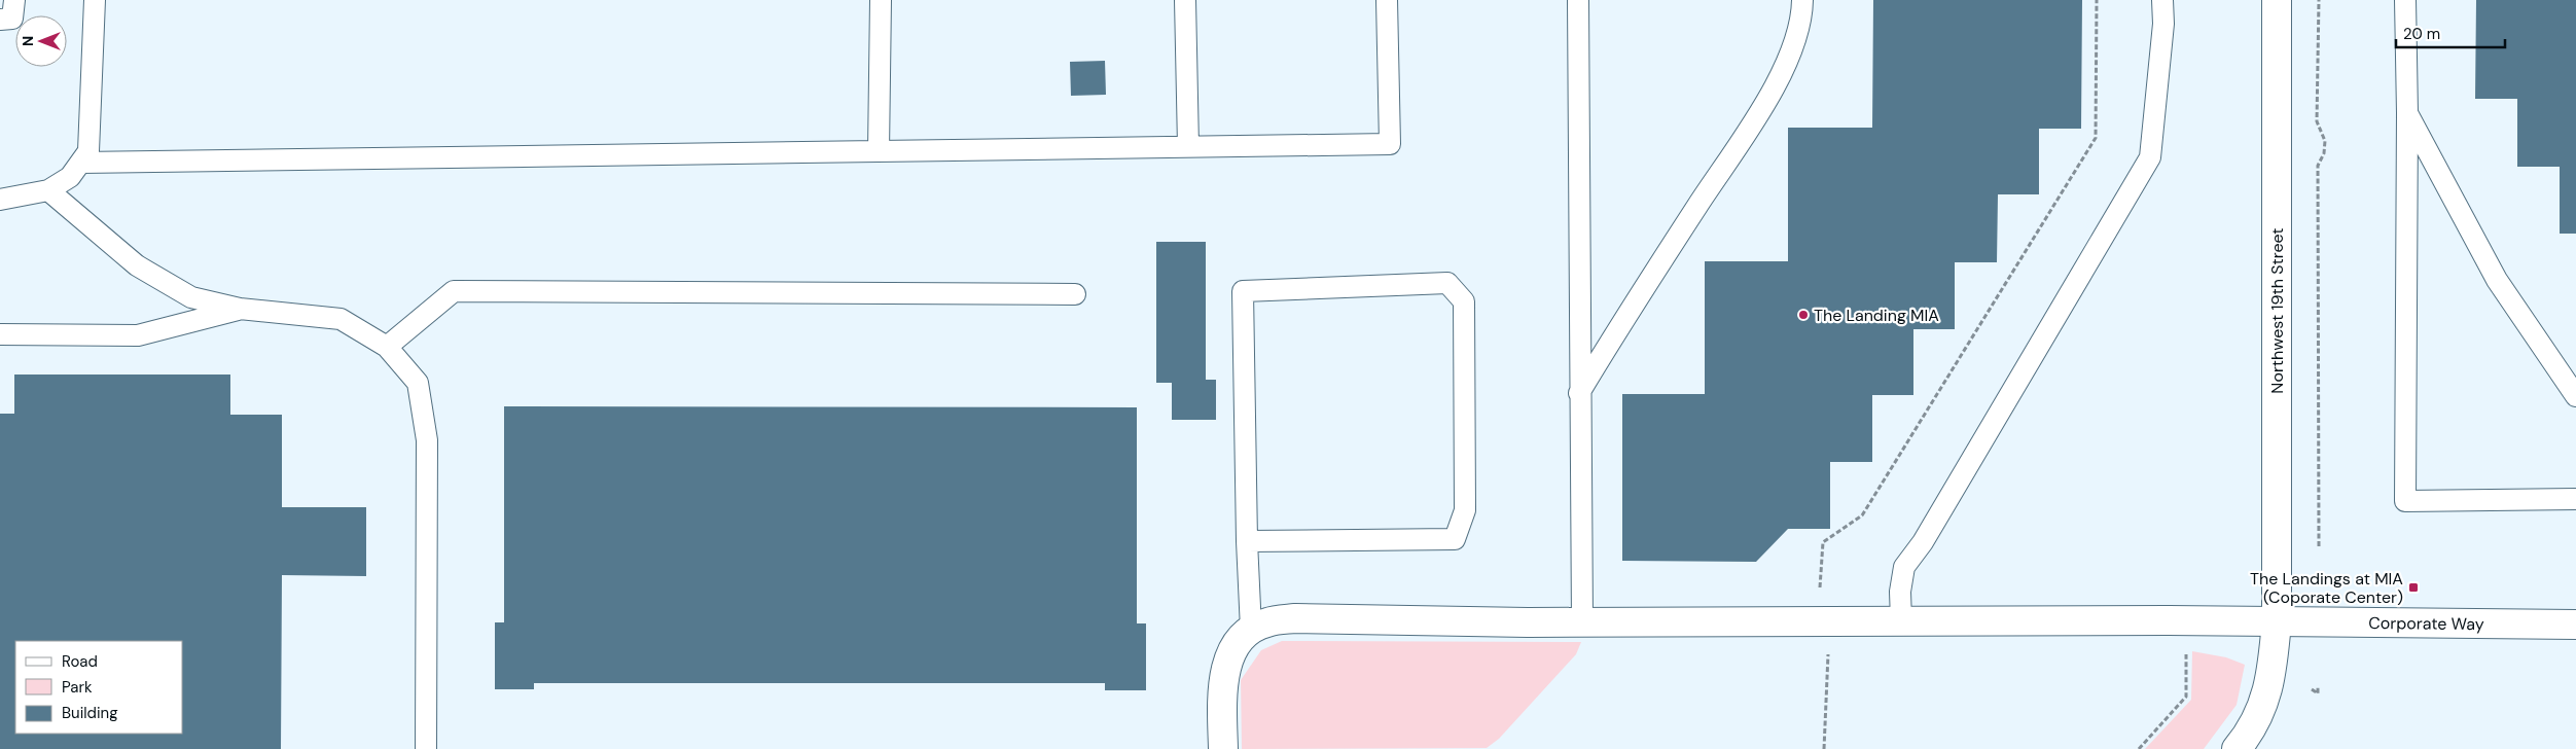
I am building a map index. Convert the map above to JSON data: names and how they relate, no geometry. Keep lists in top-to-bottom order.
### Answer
{
  "streets": {
    "street": ["Northwest 19th Street", "Corporate Way"]
  },
  "crossings": [
    ["Northwest 19th Street", "Corporate Way"]
  ],
  "places": {
    "other": ["The Landing MIA"],
    "transit": ["The Landings at MIA (Coporate Center)"]
  },
  "legend": ["Road", "Park", "Building"],
  "scale_bar": "20 m",
  "north": "left"
}
